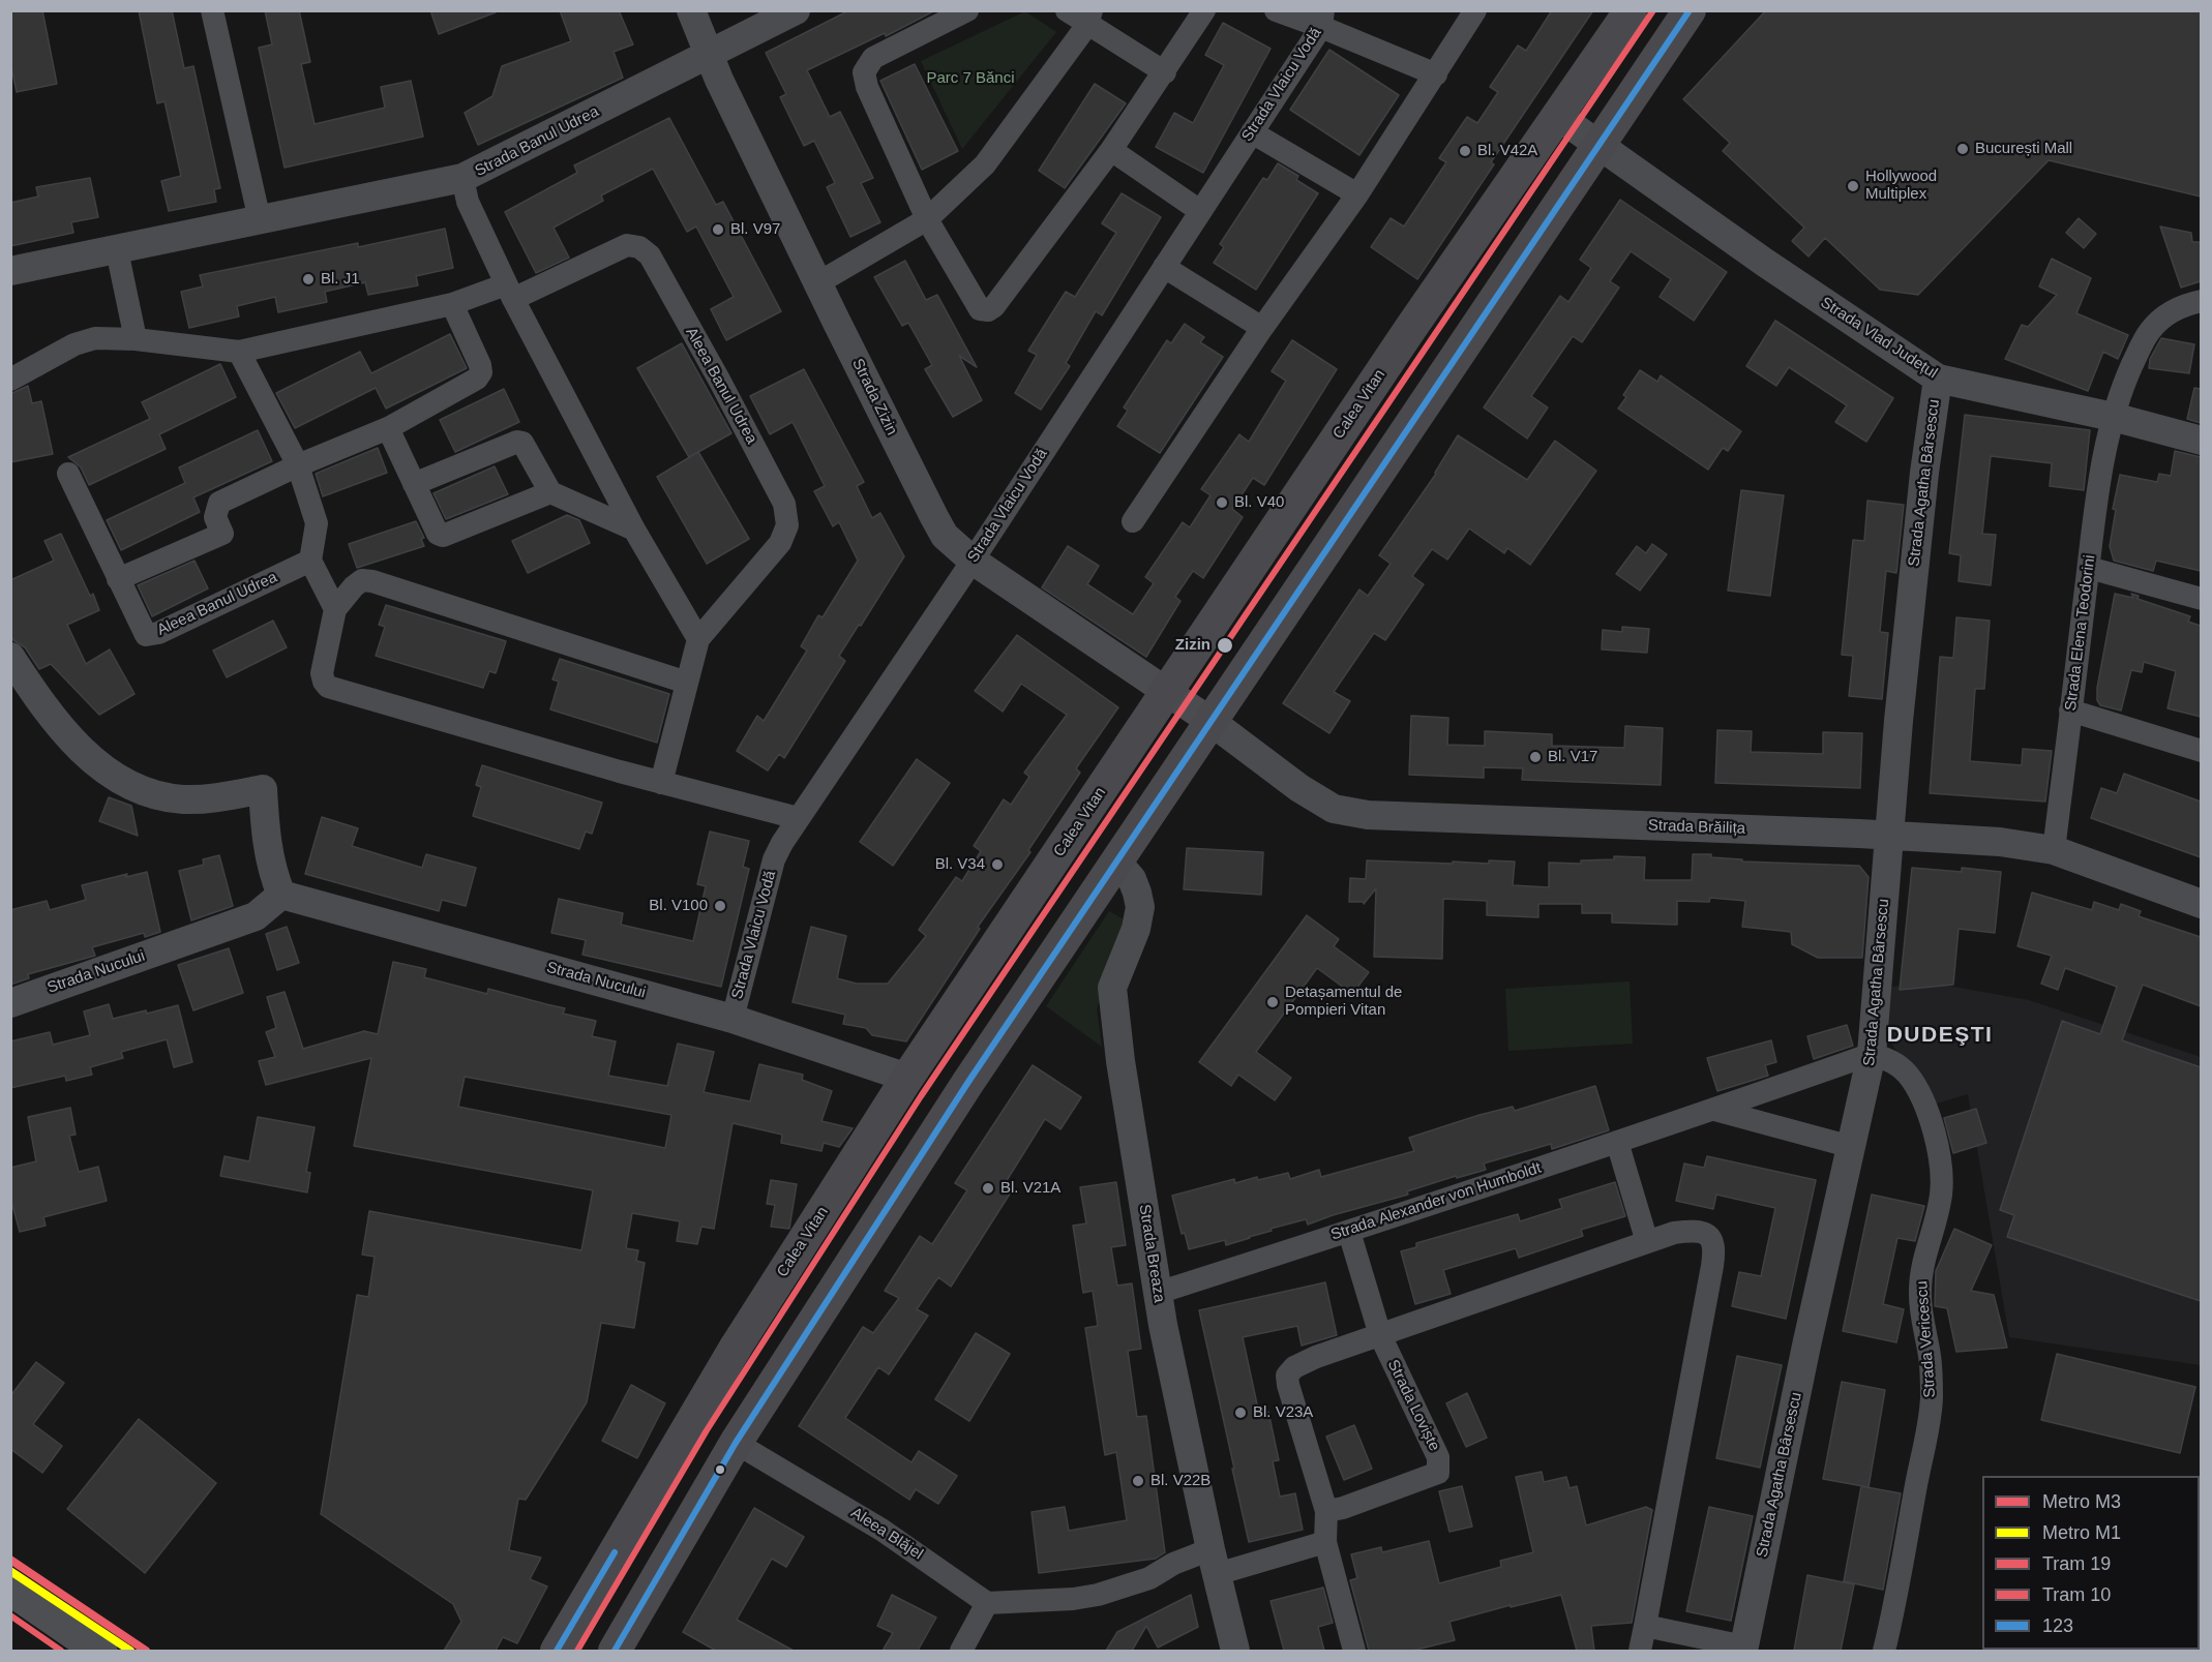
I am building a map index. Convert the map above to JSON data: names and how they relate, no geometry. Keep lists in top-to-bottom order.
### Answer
{
  "streets": {
    "main road": ["Calea Vitan"],
    "street": [
      "Strada Vlaicu Vodă",
      "Strada Banul Udrea",
      "Strada Vlad Județul",
      "Aleea Banul Udrea",
      "Strada Zizin",
      "Strada Agatha Bârsescu",
      "Strada Elena Teodorini",
      "Strada Brăilița",
      "Strada Nucului",
      "Strada Alexander von Humboldt",
      "Strada Breaza",
      "Strada Vericescu",
      "Strada Loviște",
      "Aleea Blăjel"
    ]
  },
  "crossings": [
    ["Strada Vlaicu Vodă", "Strada Zizin"],
    ["Strada Vlaicu Vodă", "Strada Nucului"],
    ["Strada Banul Udrea", "Strada Zizin"],
    ["Strada Vlad Județul", "Calea Vitan"],
    ["Strada Vlad Județul", "Strada Agatha Bârsescu"],
    ["Strada Vlad Județul", "Strada Elena Teodorini"],
    ["Strada Zizin", "Calea Vitan"],
    ["Strada Zizin", "Strada Brăilița"],
    ["Calea Vitan", "Strada Brăilița"],
    ["Calea Vitan", "Strada Nucului"],
    ["Strada Agatha Bârsescu", "Strada Brăilița"],
    ["Strada Agatha Bârsescu", "Strada Alexander von Humboldt"],
    ["Strada Agatha Bârsescu", "Strada Vericescu"],
    ["Strada Elena Teodorini", "Strada Brăilița"],
    ["Strada Alexander von Humboldt", "Strada Breaza"],
    ["Strada Alexander von Humboldt", "Strada Vericescu"],
    ["Strada Alexander von Humboldt", "Strada Loviște"]
  ],
  "districts": ["DUDEŞTI"],
  "parks": ["Parc 7 Bănci"],
  "places": [
    "București Mall",
    "Bl. V42A",
    "Hollywood Multiplex",
    "Bl. V97",
    "Bl. J1",
    "Bl. V40",
    "Zizin",
    "Bl. V17",
    "Bl. V34",
    "Bl. V100",
    "Detașamentul de Pompieri Vitan",
    "Bl. V21A",
    "Bl. V23A",
    "Bl. V22B"
  ],
  "lines": [
    "tram line 19",
    "transit line 123",
    "metro line M3",
    "metro line M1",
    "tram line 10"
  ],
  "legend": [
    "Metro M3",
    "Metro M1",
    "Tram 19",
    "Tram 10",
    "123"
  ]
}
